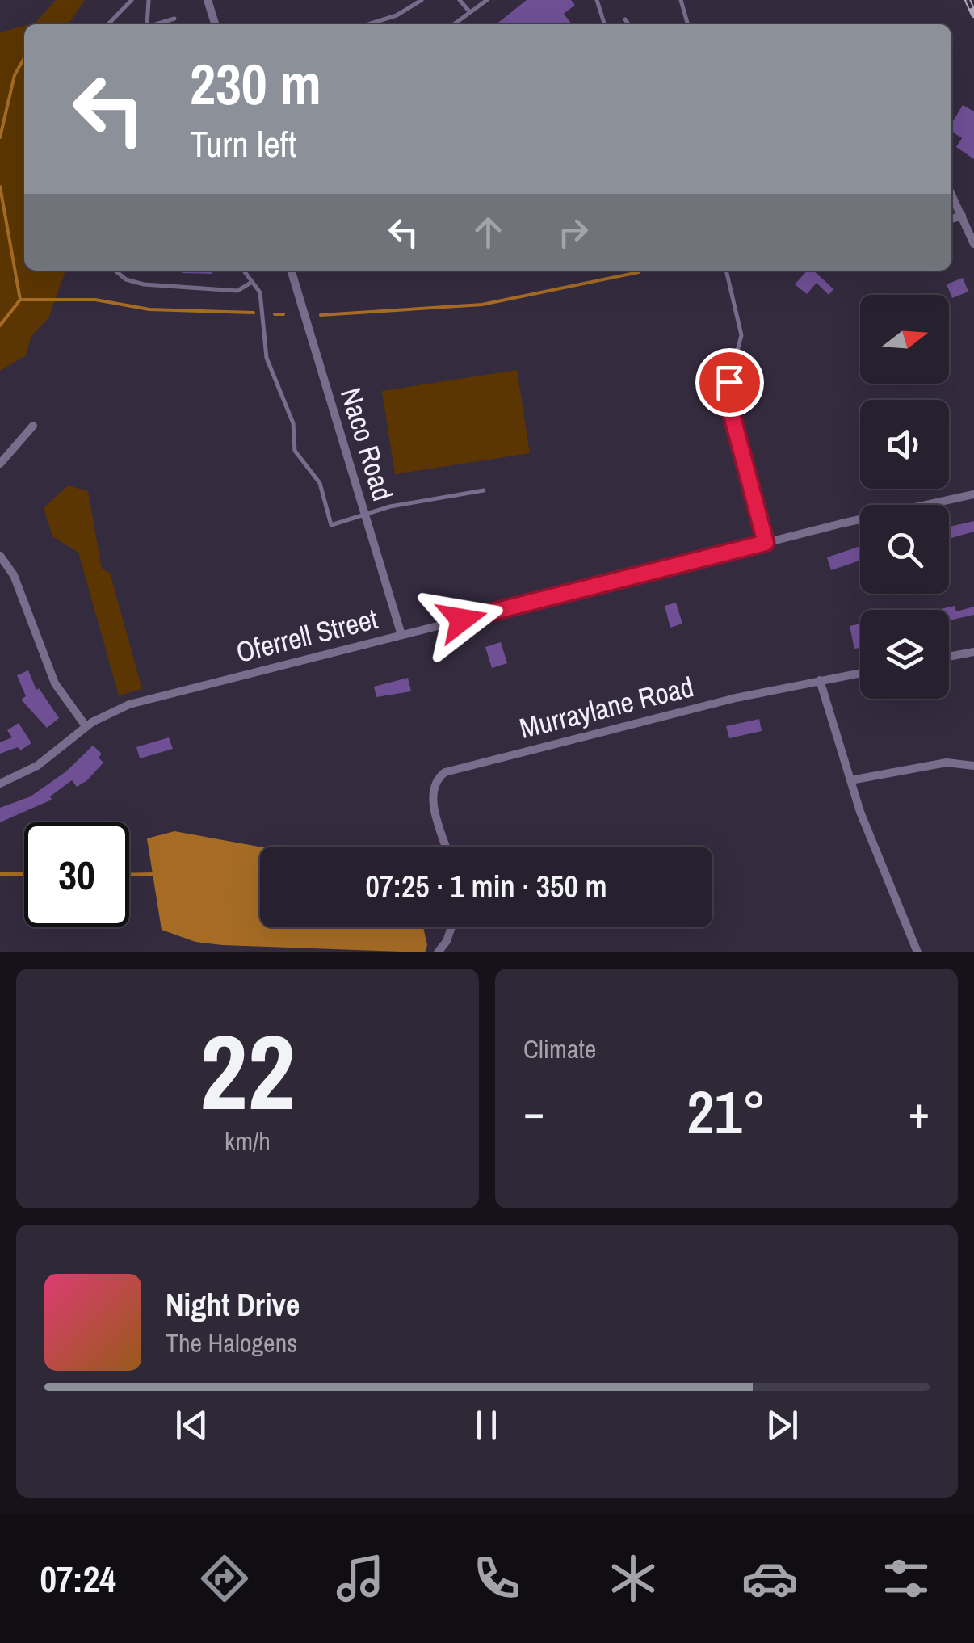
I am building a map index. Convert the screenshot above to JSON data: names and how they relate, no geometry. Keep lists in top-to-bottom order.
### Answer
{
  "streets": {
    "street": ["Naco Road", "Oferrell Street", "Murraylane Road"]
  },
  "crossings": [
    ["Naco Road", "Oferrell Street"]
  ],
  "north": "right",
  "page": {
    "turn": ["230 m", "Turn left"],
    "limit": "30",
    "trip": "07:25 · 1 min · 350 m",
    "tile": [
      ["22", "km/h"],
      "Climate"
    ],
    "heat": ["−", "21°", "+"],
    "song": ["Night Drive", "The Halogens"],
    "tabs": "07:24"
  }
}
